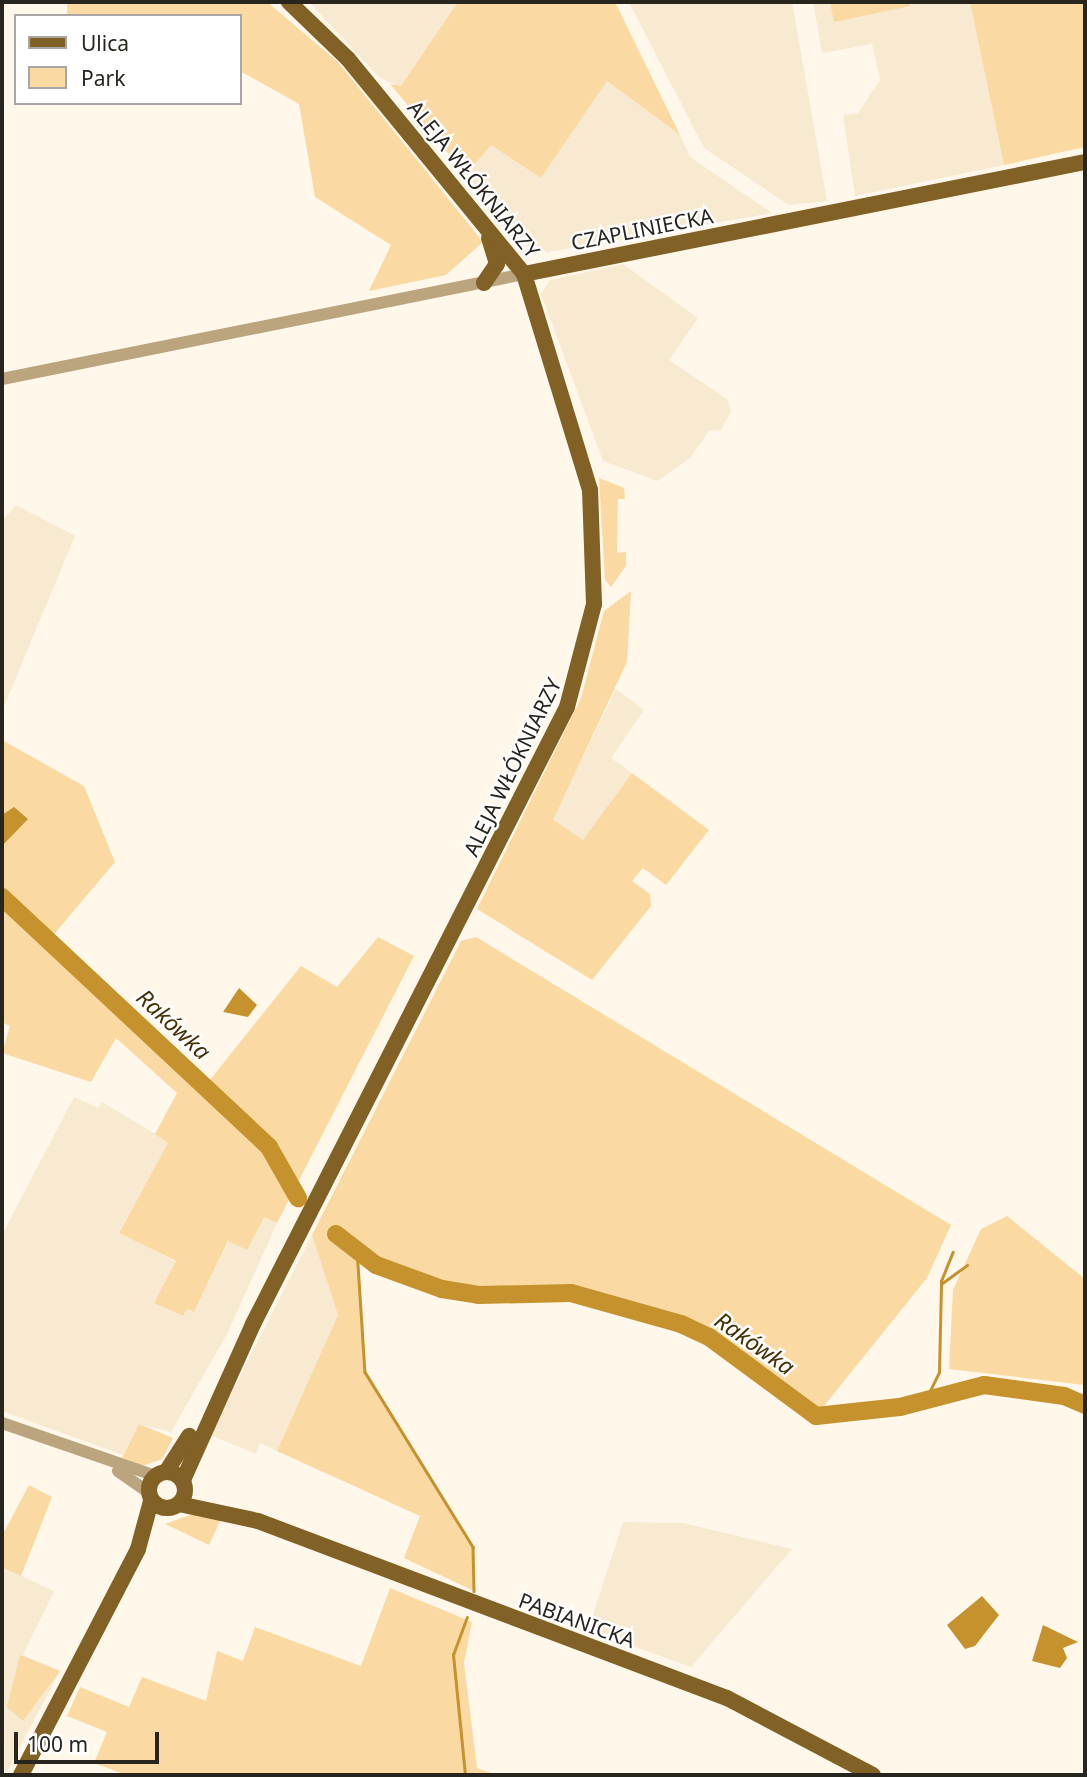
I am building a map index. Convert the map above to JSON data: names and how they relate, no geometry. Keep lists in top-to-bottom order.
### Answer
{
  "streets": {
    "main road": ["ALEJA WŁÓKNIARZY", "CZAPLINIECKA", "PABIANICKA"]
  },
  "crossings": [
    ["ALEJA WŁÓKNIARZY", "CZAPLINIECKA"],
    ["ALEJA WŁÓKNIARZY", "PABIANICKA"]
  ],
  "water": ["Rakówka"],
  "legend": ["Ulica", "Park"],
  "scale_bar": "100 m"
}
